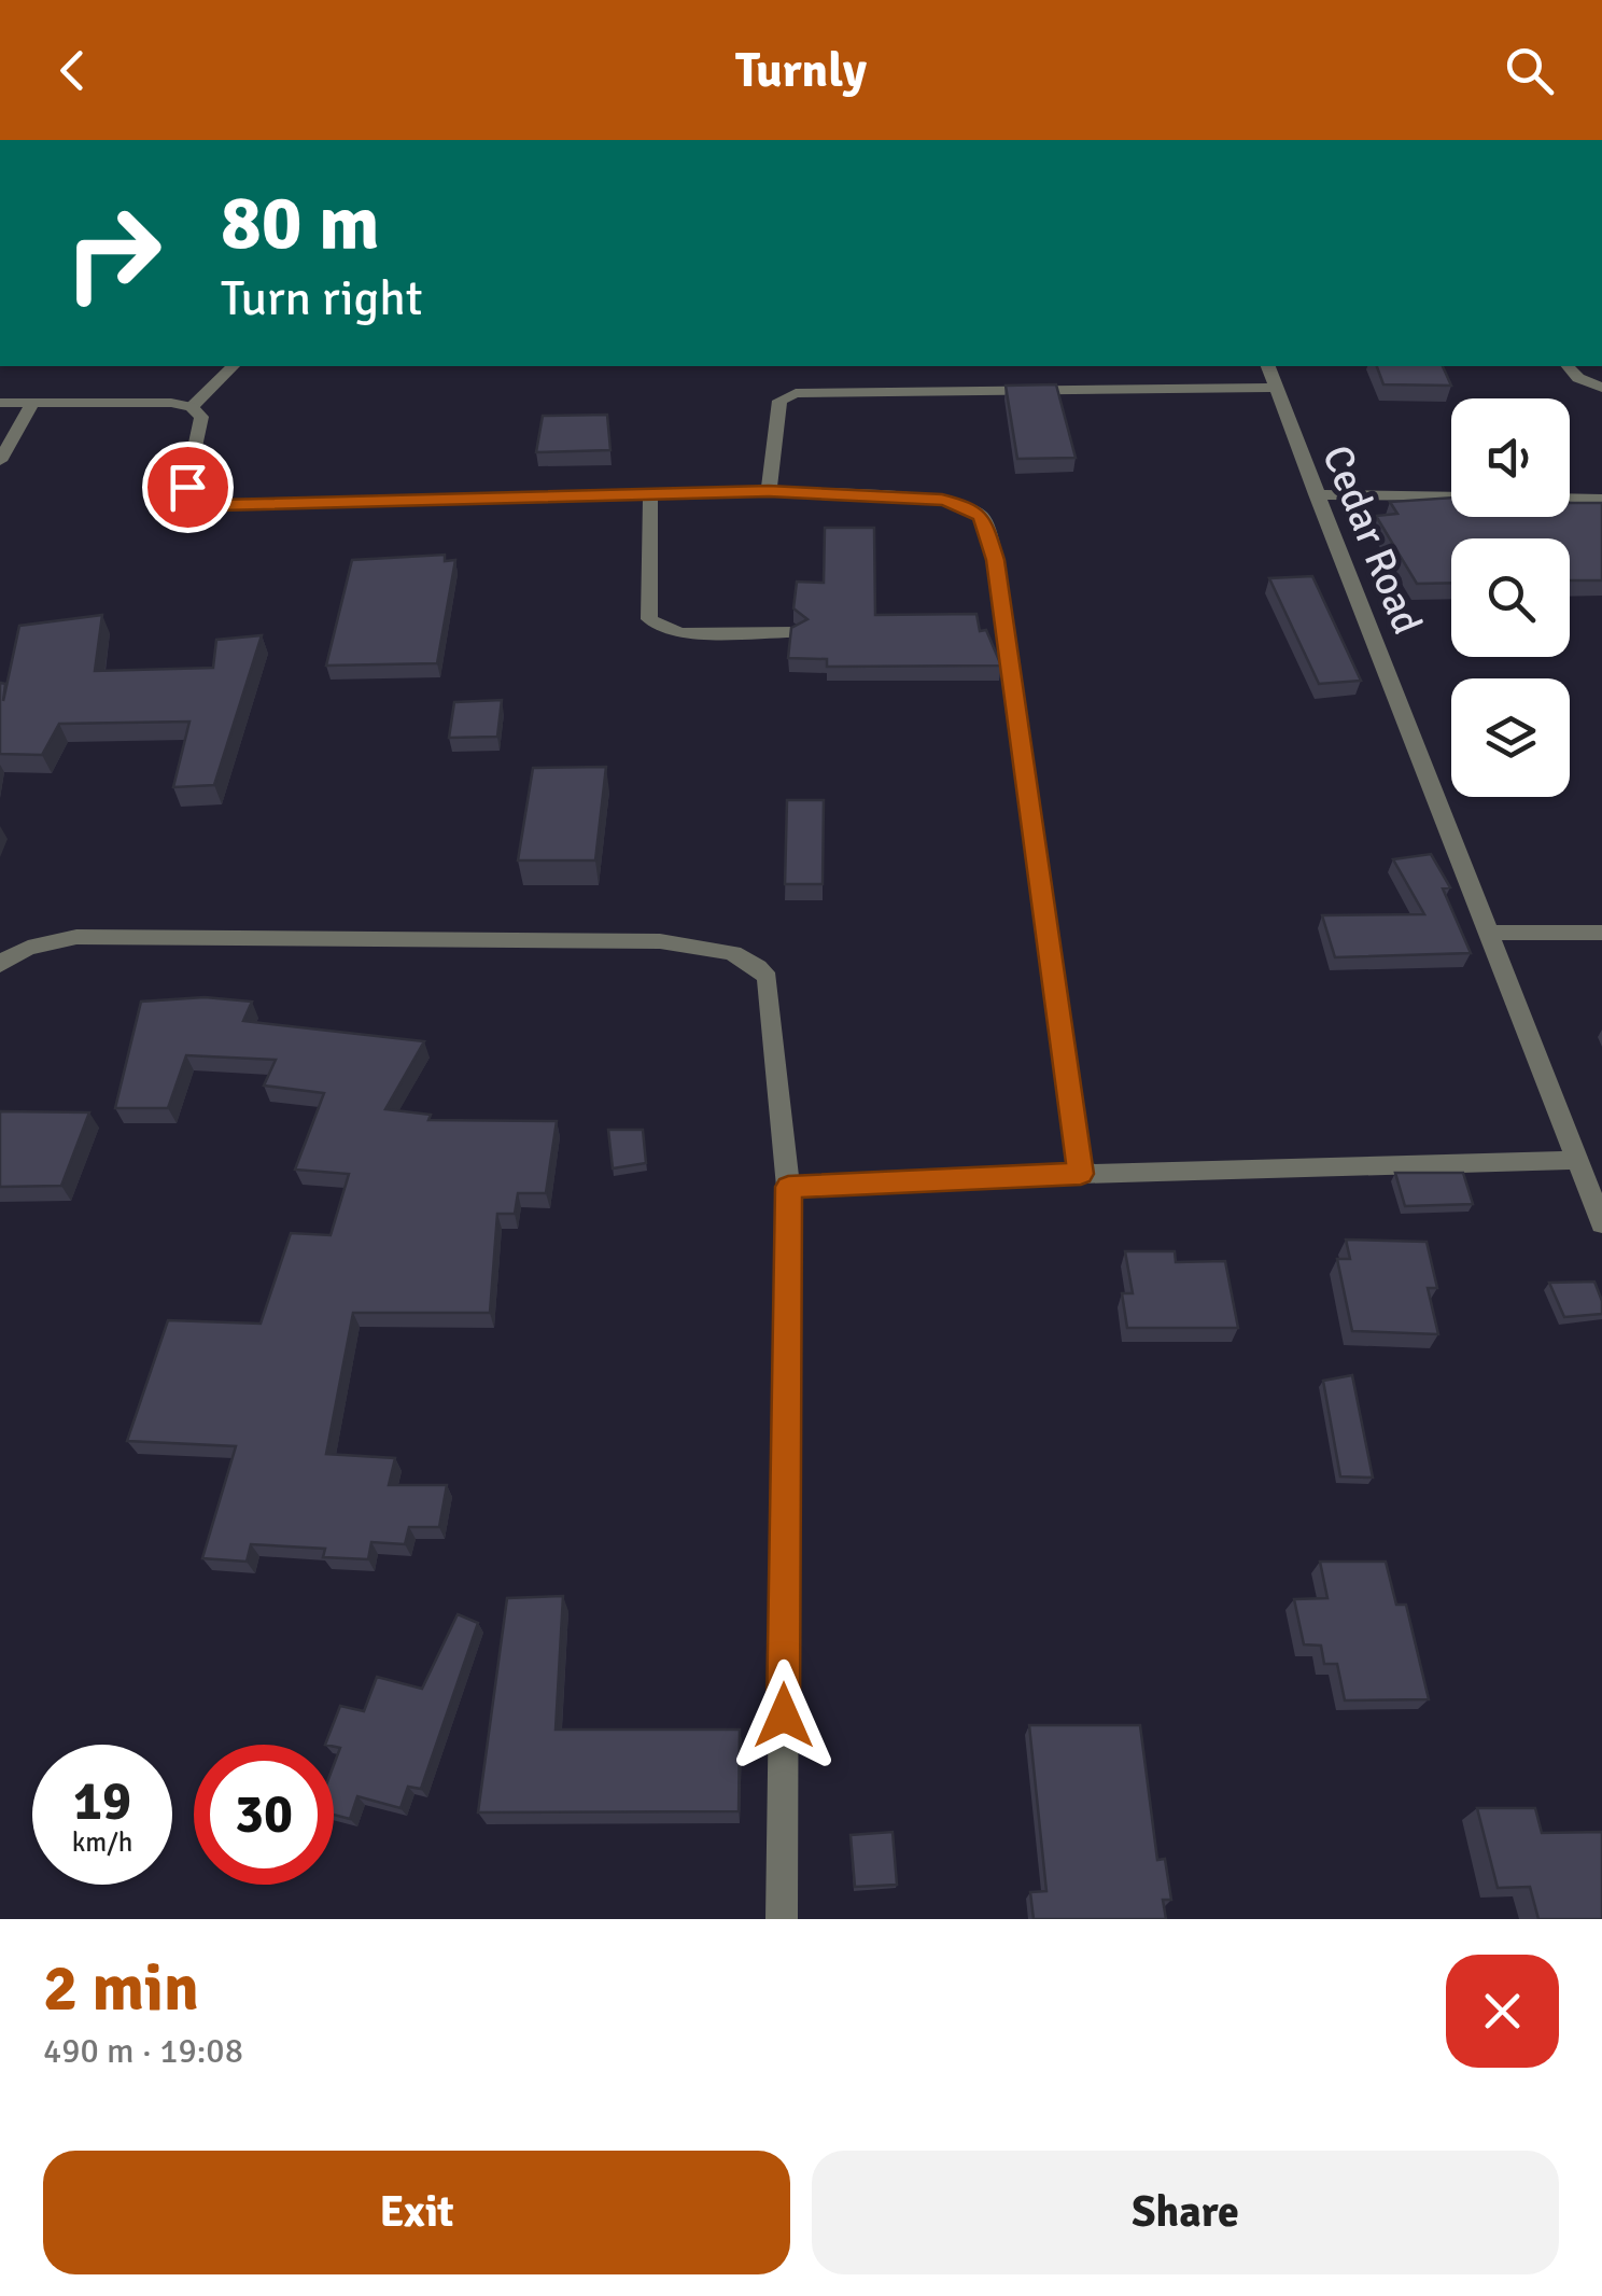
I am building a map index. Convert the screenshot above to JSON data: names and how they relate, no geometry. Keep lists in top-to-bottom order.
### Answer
{
  "streets": {
    "street": ["Cedar Road"]
  },
  "page": {
    "header": "Turnly",
    "turn": ["80 m", "Turn right"],
    "speed": "19 km/h",
    "limit": "30",
    "heading": ["2 min", "490 m · 19:08"],
    "buttons": ["Exit", "Share"]
  }
}
